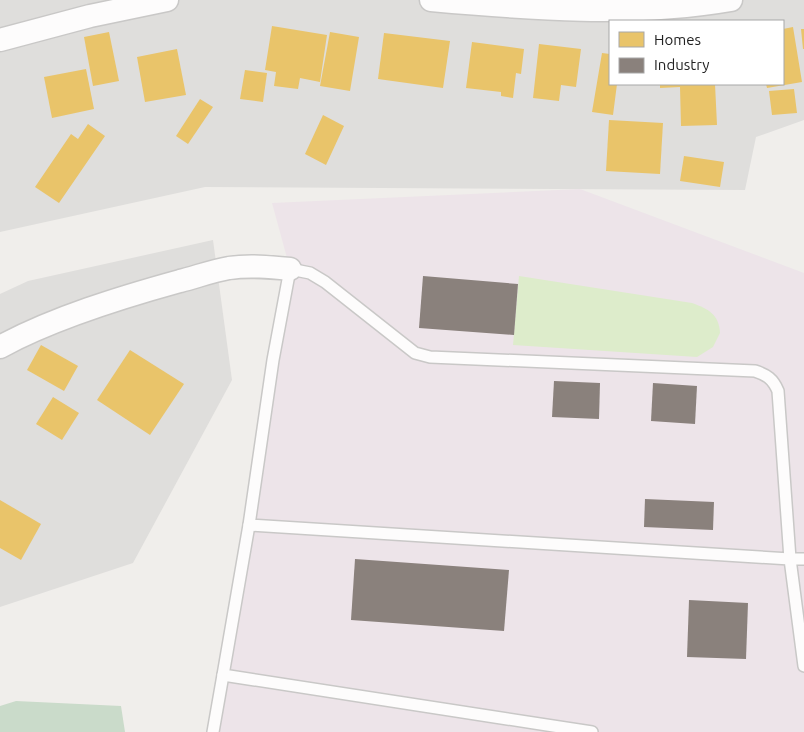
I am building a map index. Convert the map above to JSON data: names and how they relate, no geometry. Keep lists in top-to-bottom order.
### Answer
{
  "legend": ["Homes", "Industry"]
}
